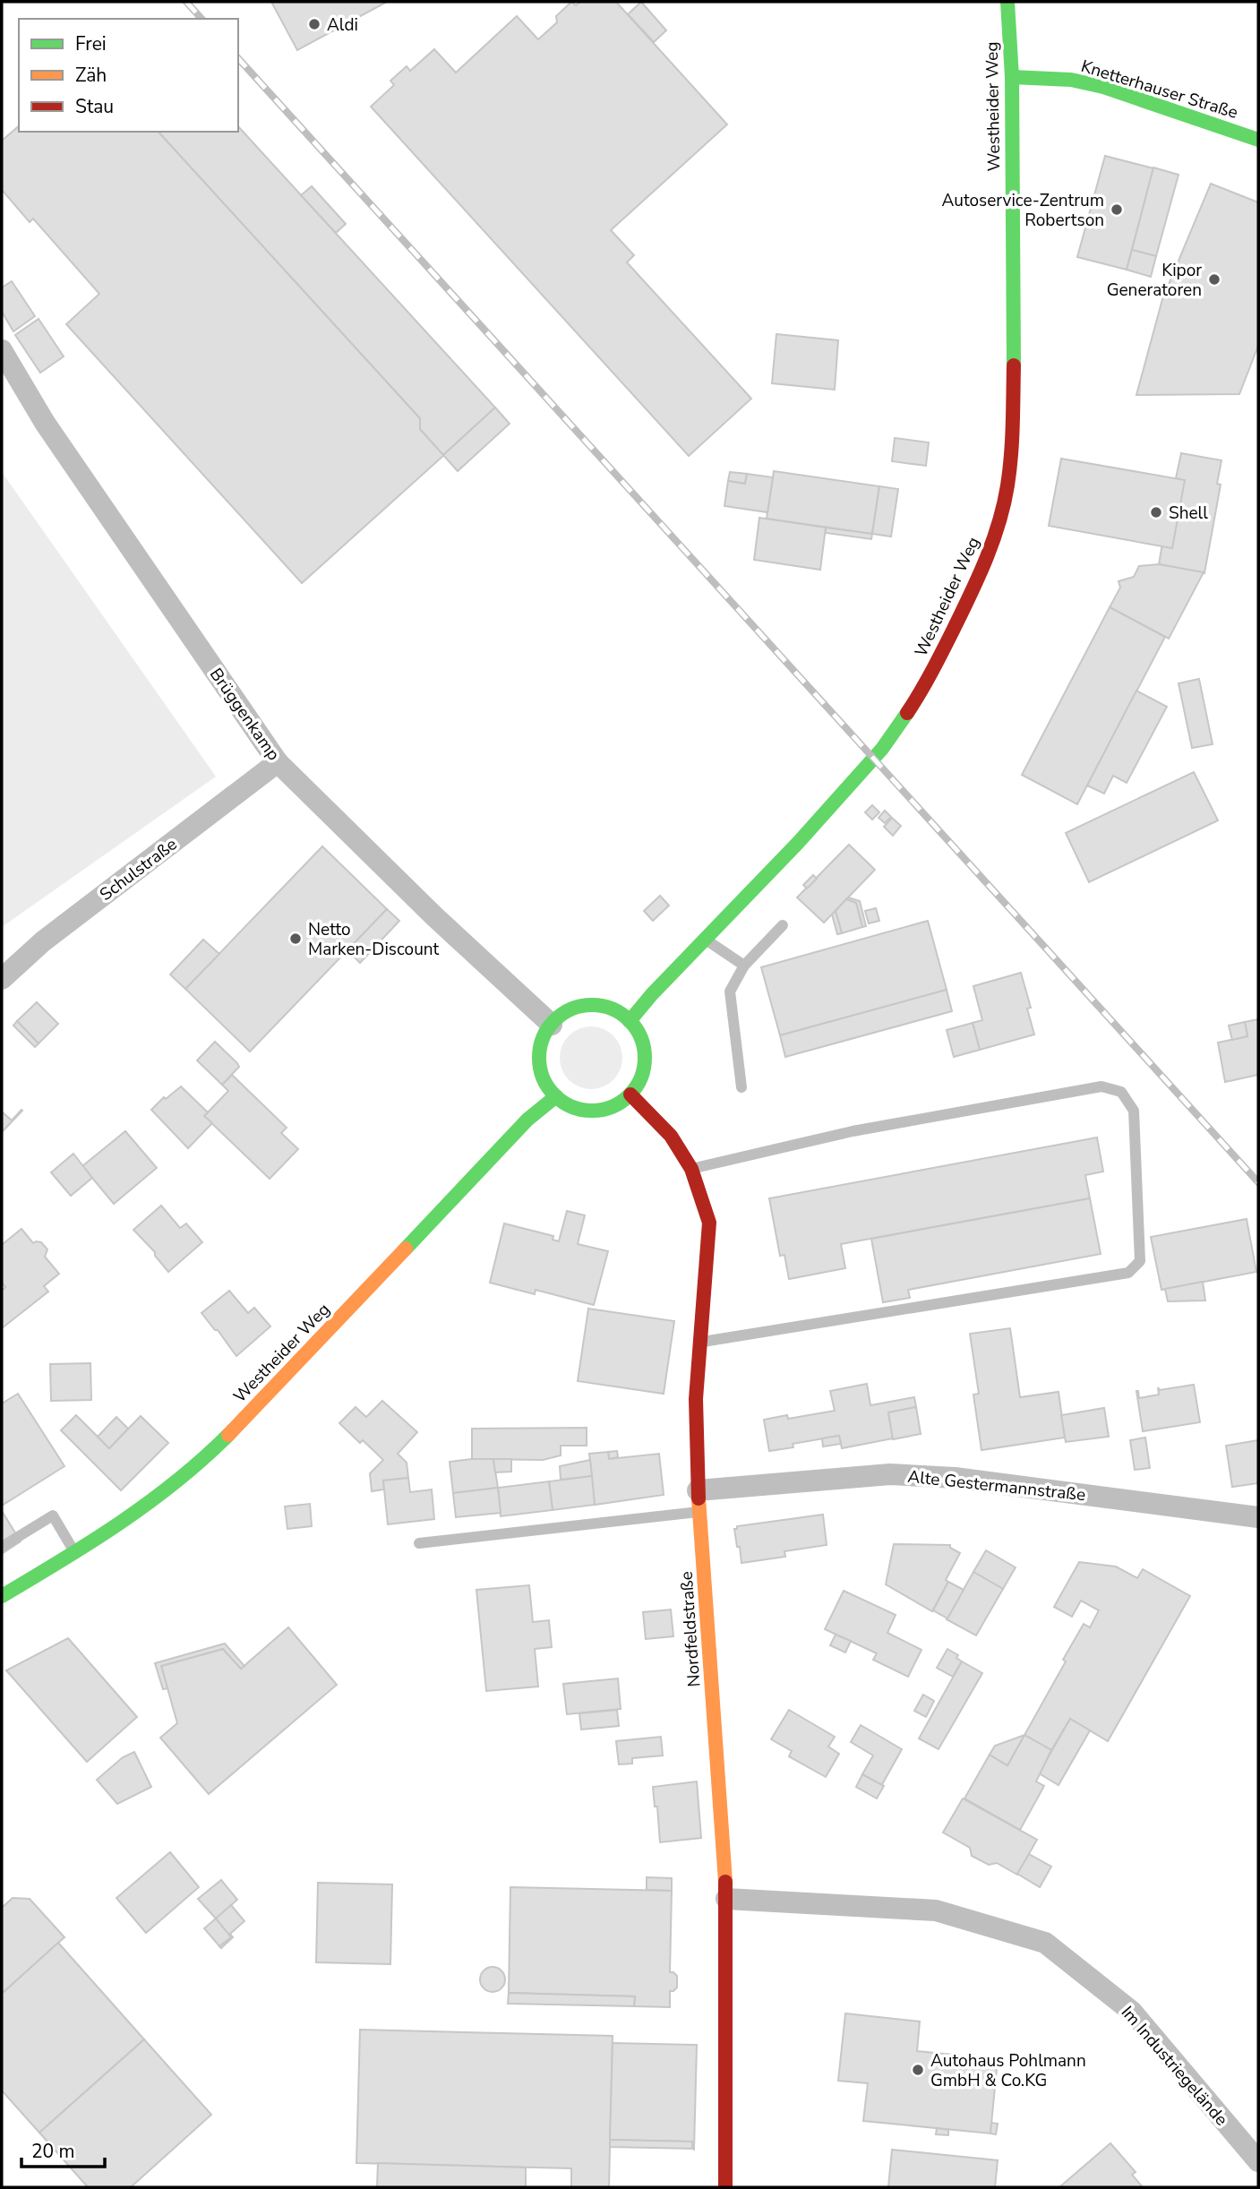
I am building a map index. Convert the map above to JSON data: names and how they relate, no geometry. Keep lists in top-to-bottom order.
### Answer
{
  "streets": {
    "main road": ["Knetterhauser Straße", "Westheider Weg", "Nordfeldstraße"],
    "street": [
      "Brüggenkamp",
      "Schulstraße",
      "Alte Gestermannstraße",
      "Im Industriegelände"
    ]
  },
  "crossings": [
    ["Knetterhauser Straße", "Westheider Weg"],
    ["Westheider Weg", "Brüggenkamp"],
    ["Westheider Weg", "Nordfeldstraße"],
    ["Brüggenkamp", "Schulstraße"],
    ["Brüggenkamp", "Nordfeldstraße"],
    ["Alte Gestermannstraße", "Nordfeldstraße"],
    ["Nordfeldstraße", "Im Industriegelände"]
  ],
  "places": [
    "Aldi",
    "Autoservice-Zentrum Robertson",
    "Kipor Generatoren",
    "Shell",
    "Netto Marken-Discount",
    "Autohaus Pohlmann GmbH & Co.KG"
  ],
  "legend": ["Frei", "Zäh", "Stau"],
  "scale_bar": "20 m"
}
